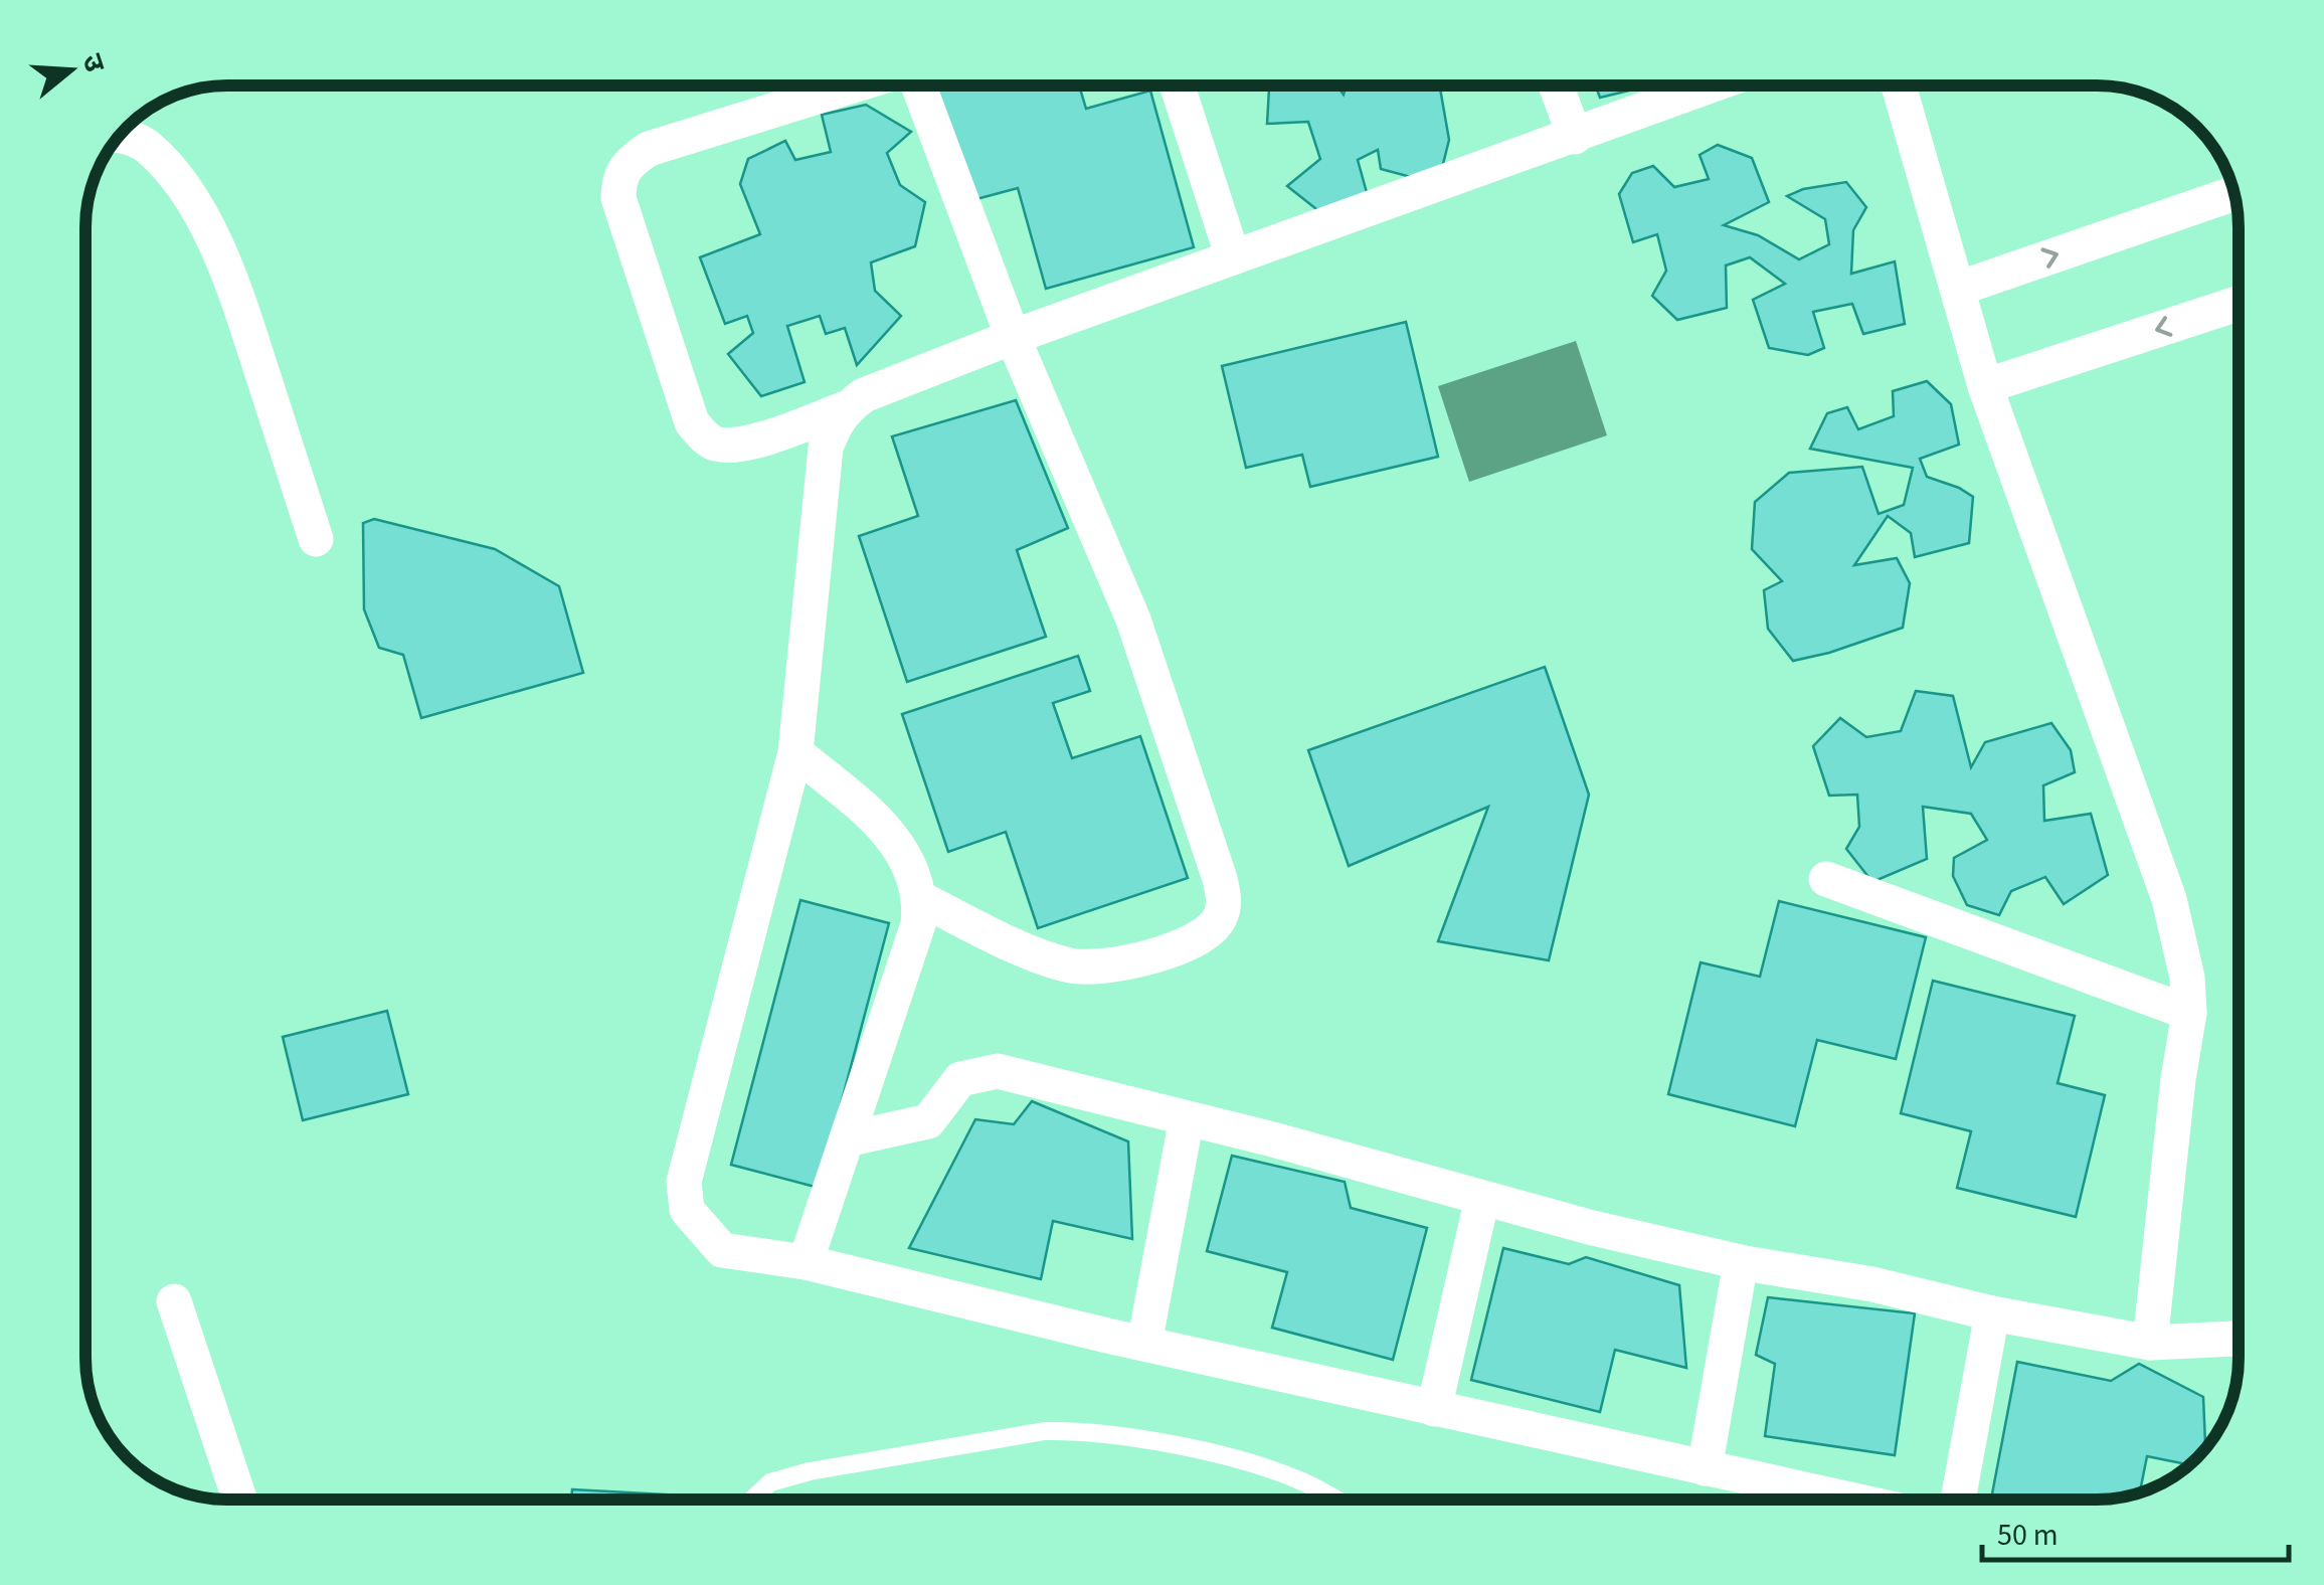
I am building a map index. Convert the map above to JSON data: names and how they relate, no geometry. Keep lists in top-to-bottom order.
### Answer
{
  "scale_bar": "50 m",
  "north": "right"
}
